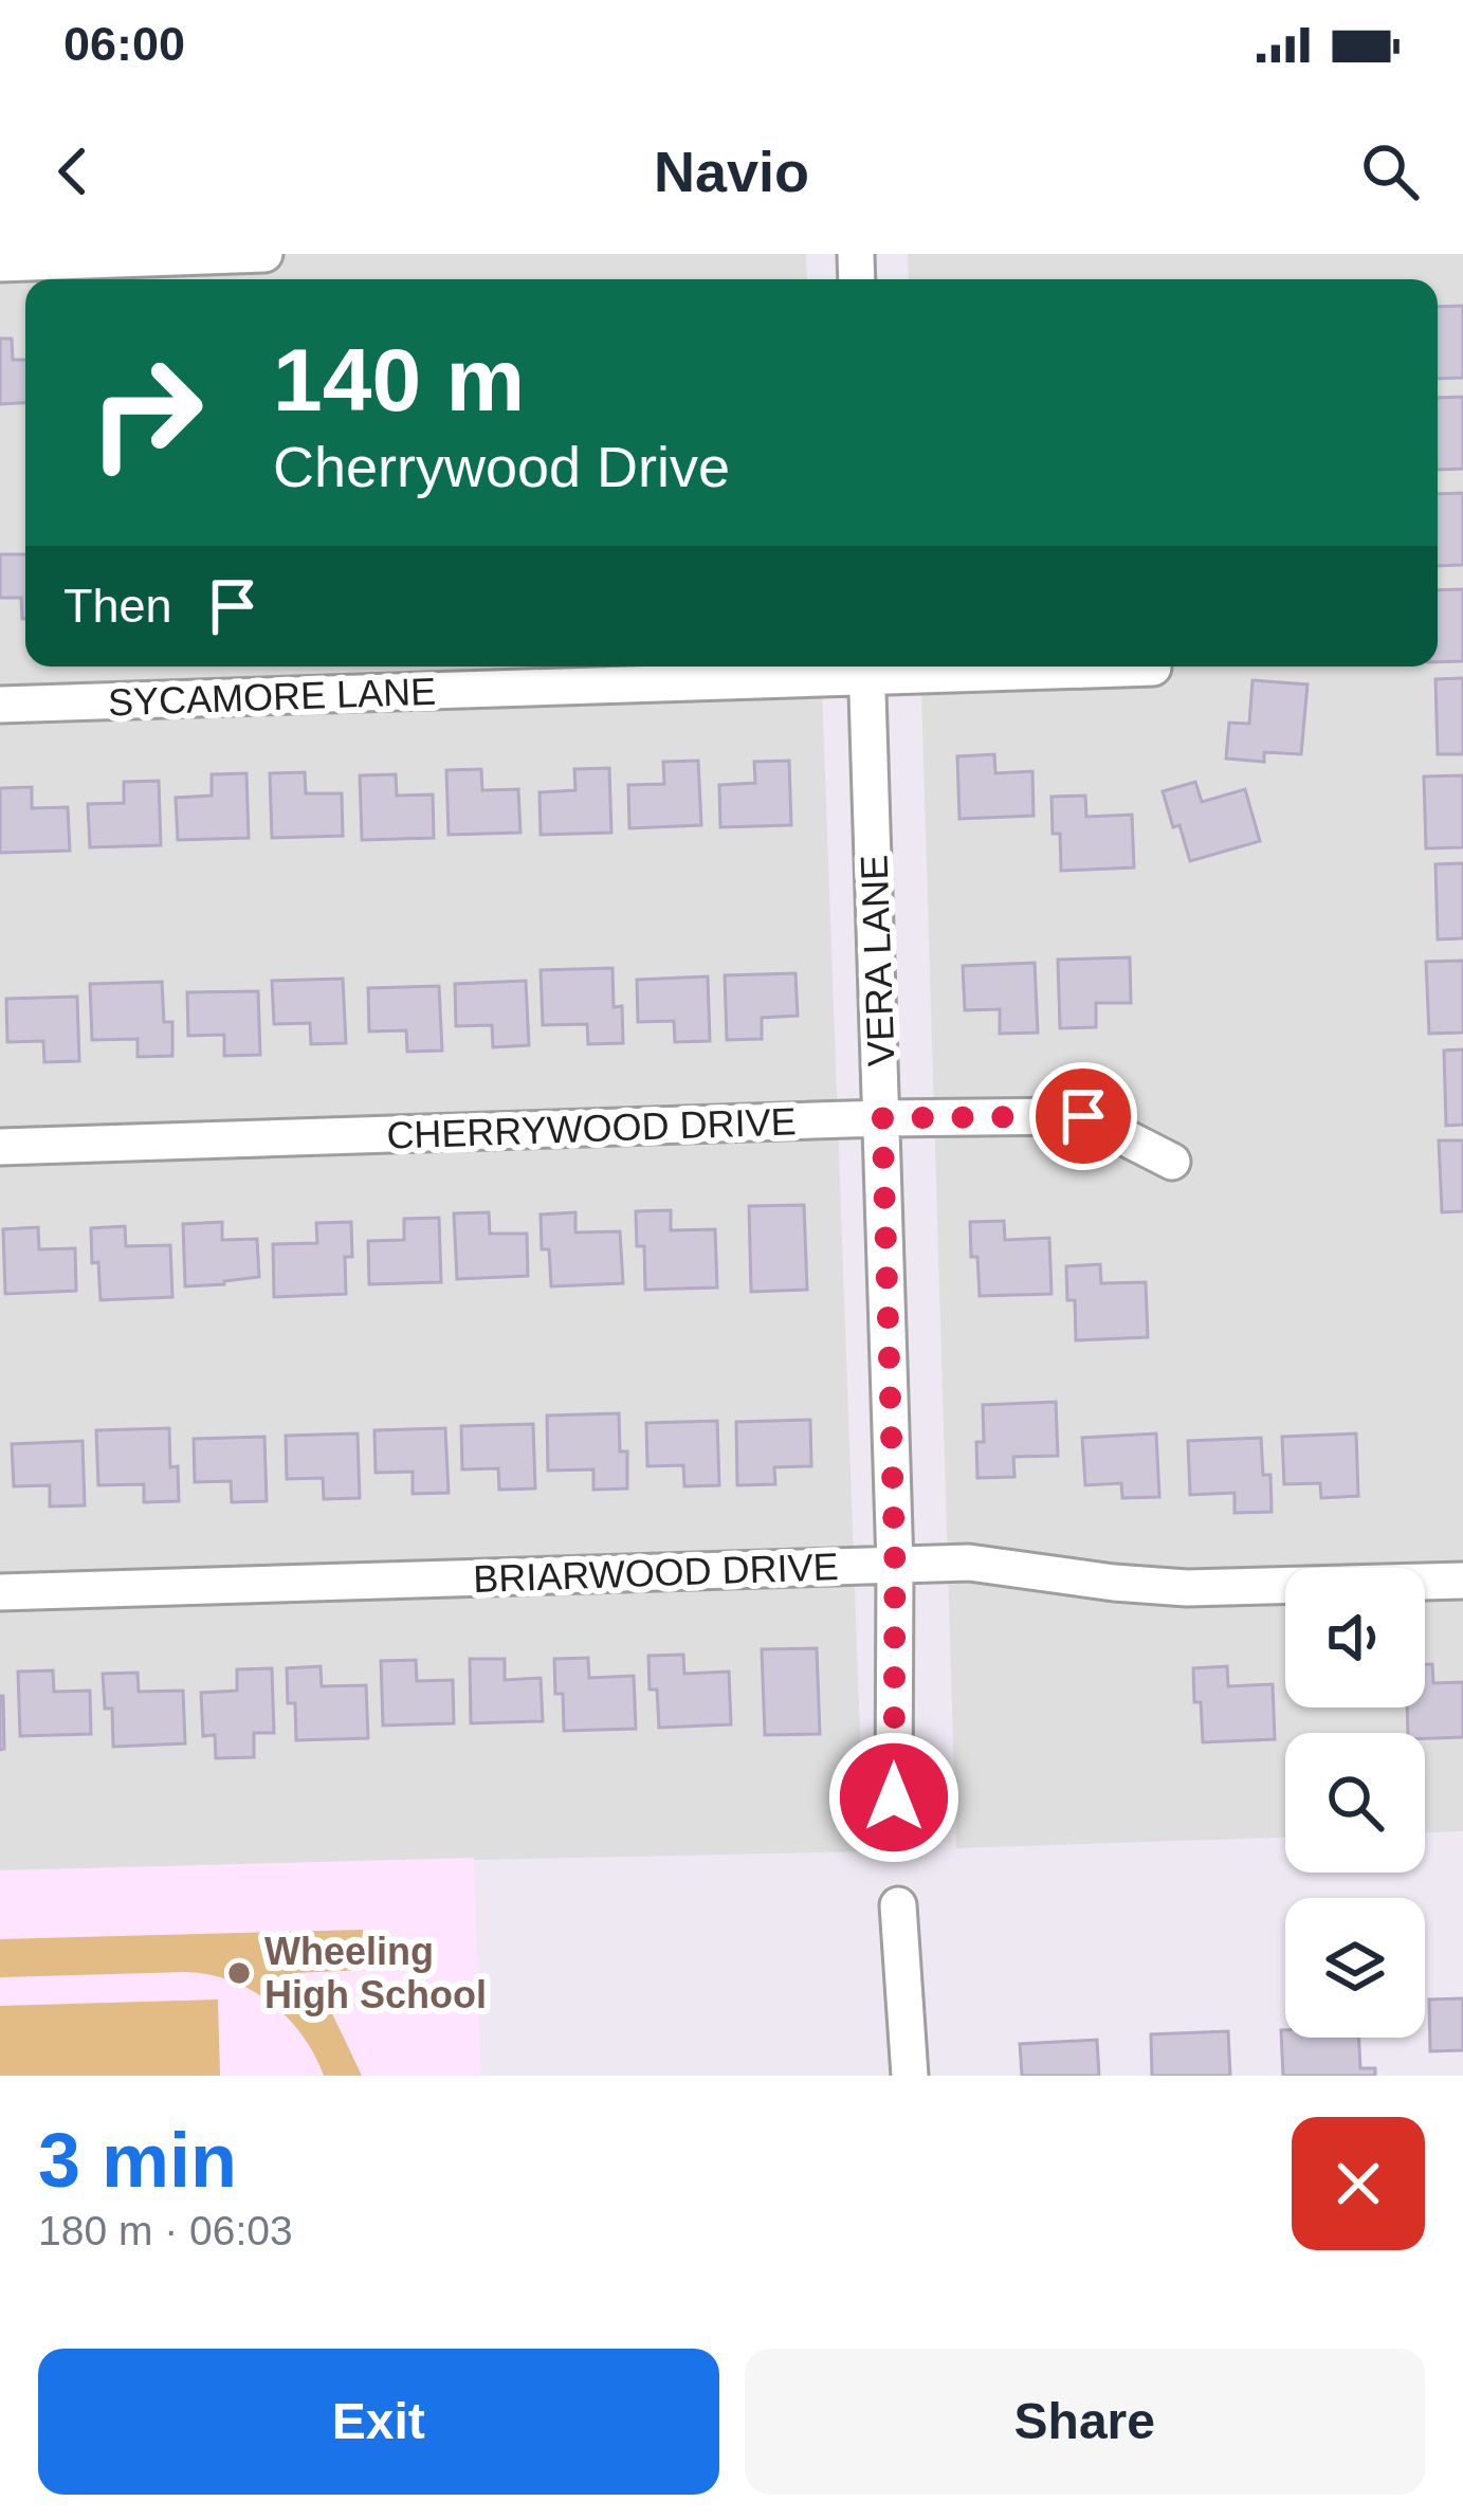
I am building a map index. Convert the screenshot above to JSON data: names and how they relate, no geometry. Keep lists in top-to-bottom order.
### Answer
{
  "streets": {
    "street": [
      "SYCAMORE LANE",
      "VERA LANE",
      "CHERRYWOOD DRIVE",
      "BRIARWOOD DRIVE"
    ]
  },
  "crossings": [
    ["SYCAMORE LANE", "VERA LANE"],
    ["VERA LANE", "CHERRYWOOD DRIVE"],
    ["VERA LANE", "BRIARWOOD DRIVE"]
  ],
  "places": ["Wheeling High School"],
  "page": {
    "status": "06:00",
    "header": "Navio",
    "turn": ["140 m", "Cherrywood Drive"],
    "then": "Then",
    "heading": ["3 min", "180 m · 06:03"],
    "buttons": ["Exit", "Share"]
  }
}
